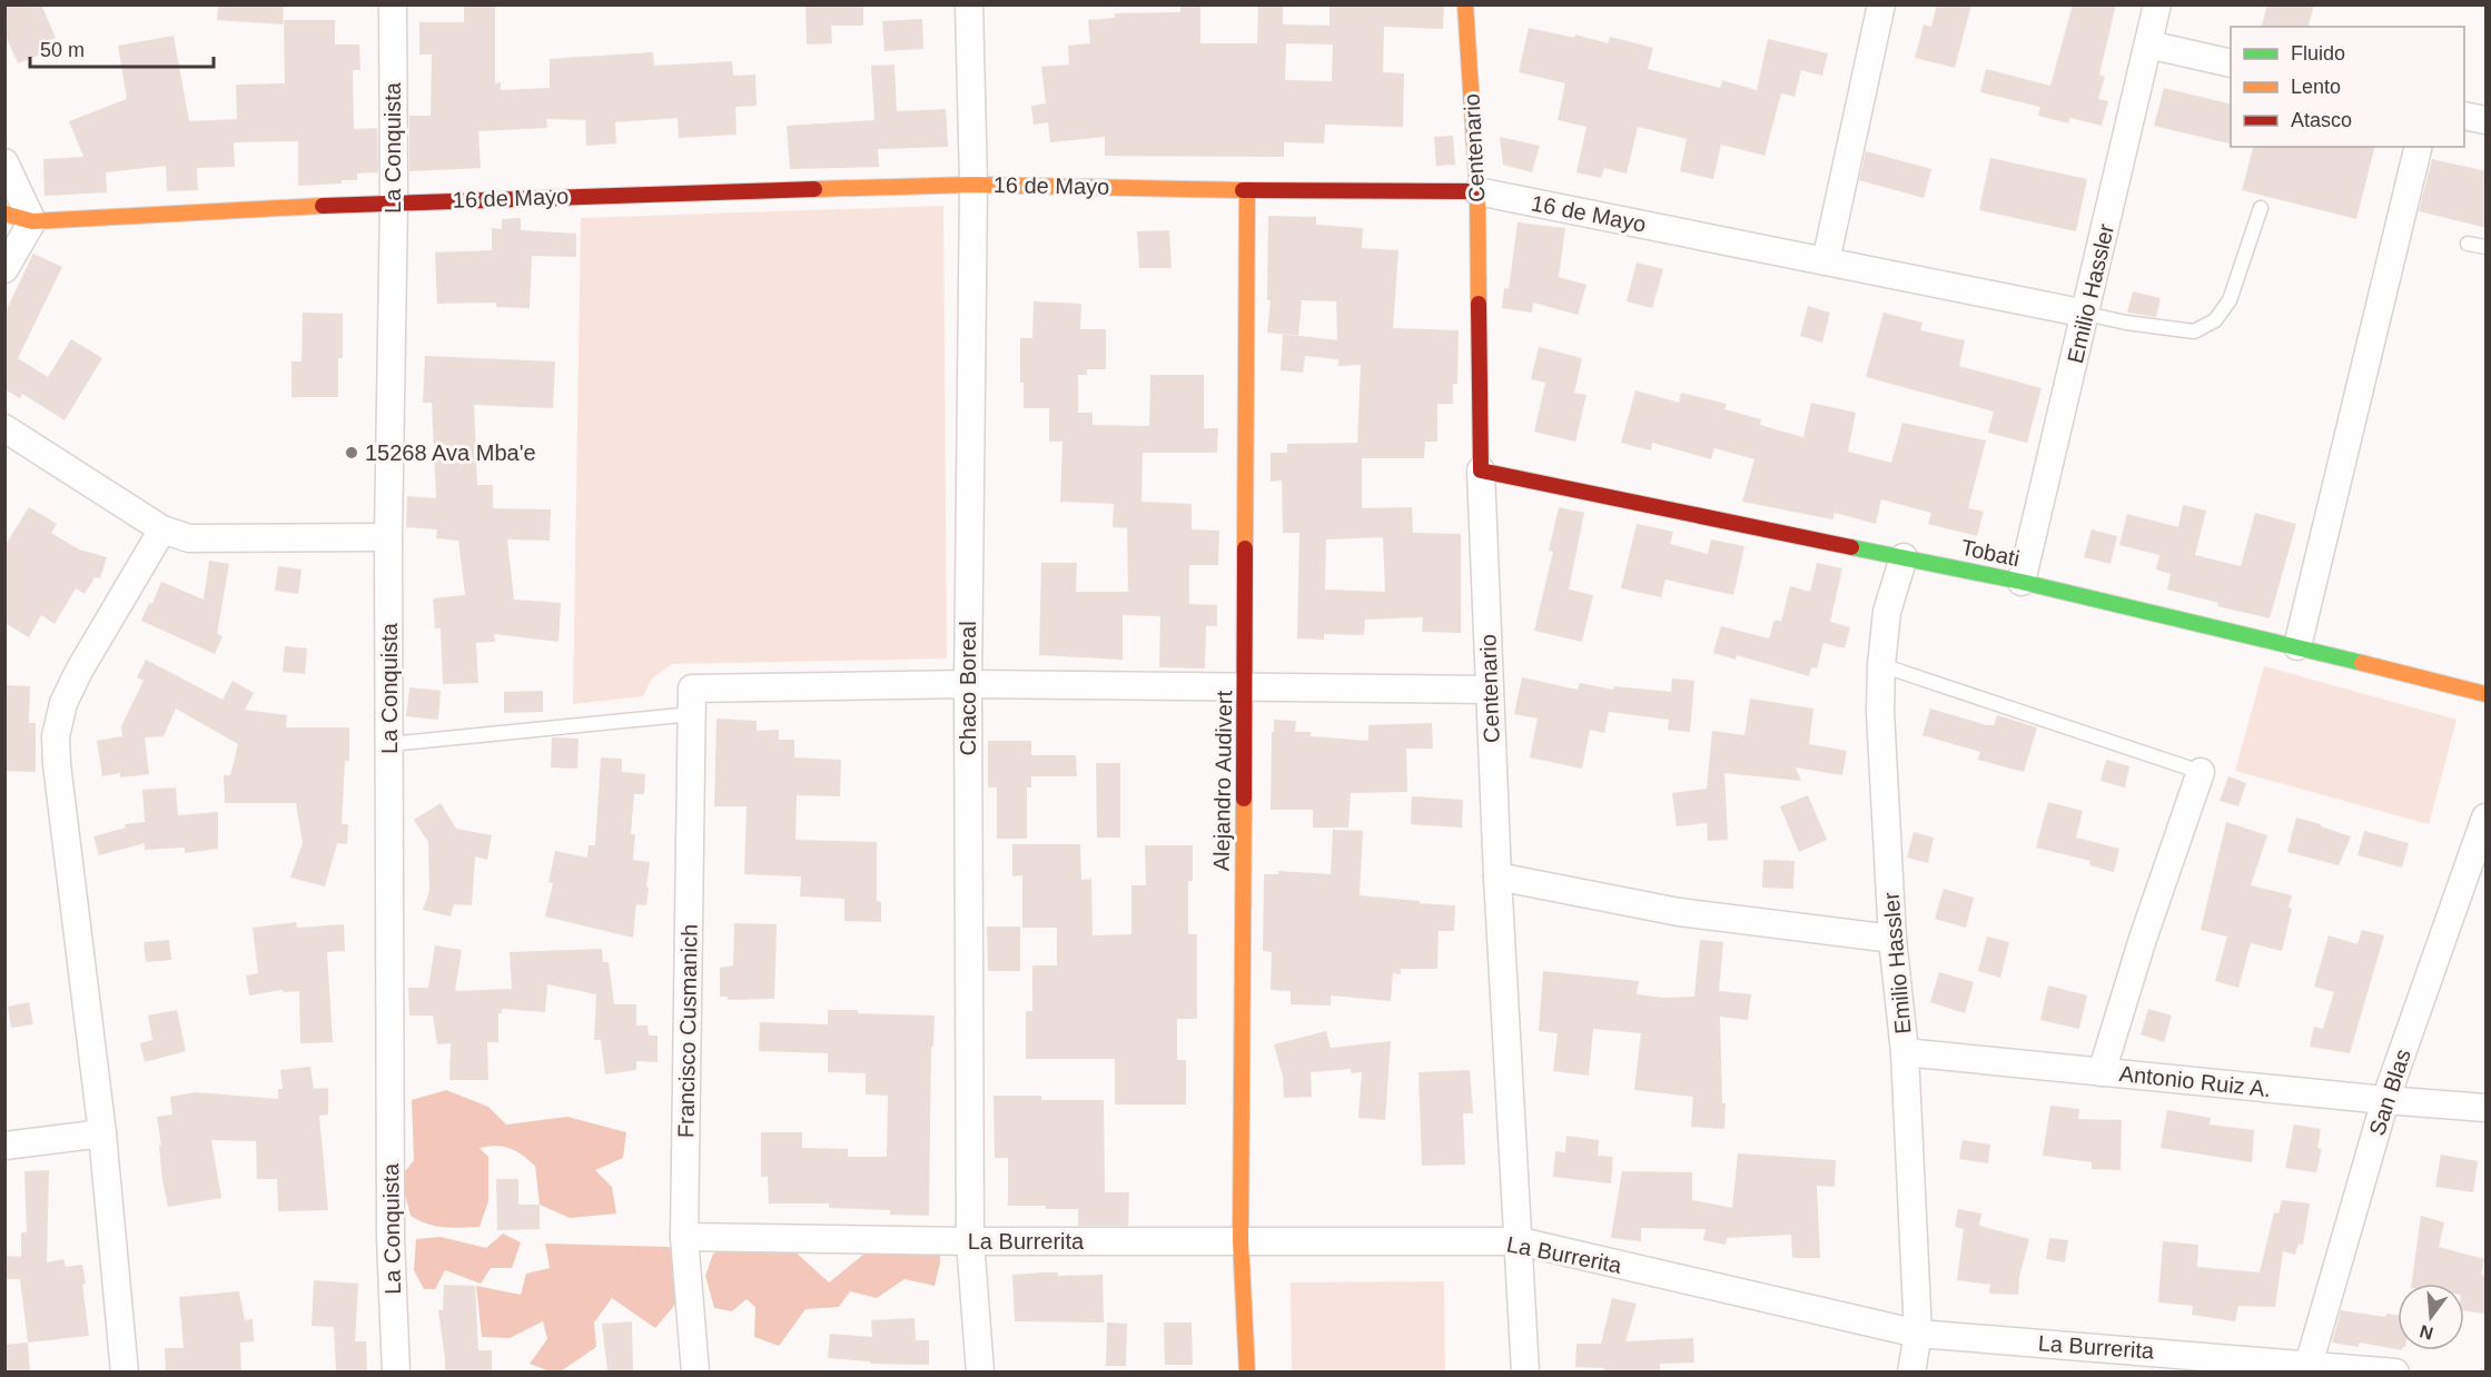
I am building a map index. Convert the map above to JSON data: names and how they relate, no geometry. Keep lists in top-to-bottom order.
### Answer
{
  "streets": {
    "street": [
      "La Conquista",
      "Centenario",
      "16 de Mayo",
      "Emilio Hassler",
      "Tobati",
      "Chaco Boreal",
      "Alejandro Audivert",
      "Francisco Cusmanich",
      "Antonio Ruiz A.",
      "San Blas",
      "La Burrerita"
    ]
  },
  "crossings": [
    ["La Conquista", "16 de Mayo"],
    ["Centenario", "16 de Mayo"],
    ["Centenario", "Tobati"],
    ["Centenario", "La Burrerita"],
    ["16 de Mayo", "Emilio Hassler"],
    ["16 de Mayo", "Chaco Boreal"],
    ["16 de Mayo", "Alejandro Audivert"],
    ["Emilio Hassler", "Tobati"],
    ["Emilio Hassler", "Antonio Ruiz A."],
    ["Emilio Hassler", "La Burrerita"],
    ["Chaco Boreal", "La Burrerita"],
    ["Alejandro Audivert", "La Burrerita"],
    ["Francisco Cusmanich", "La Burrerita"],
    ["Antonio Ruiz A.", "San Blas"],
    ["San Blas", "La Burrerita"]
  ],
  "places": ["15268 Ava Mba'e"],
  "legend": ["Fluido", "Lento", "Atasco"],
  "scale_bar": "50 m",
  "north": "bottom"
}
